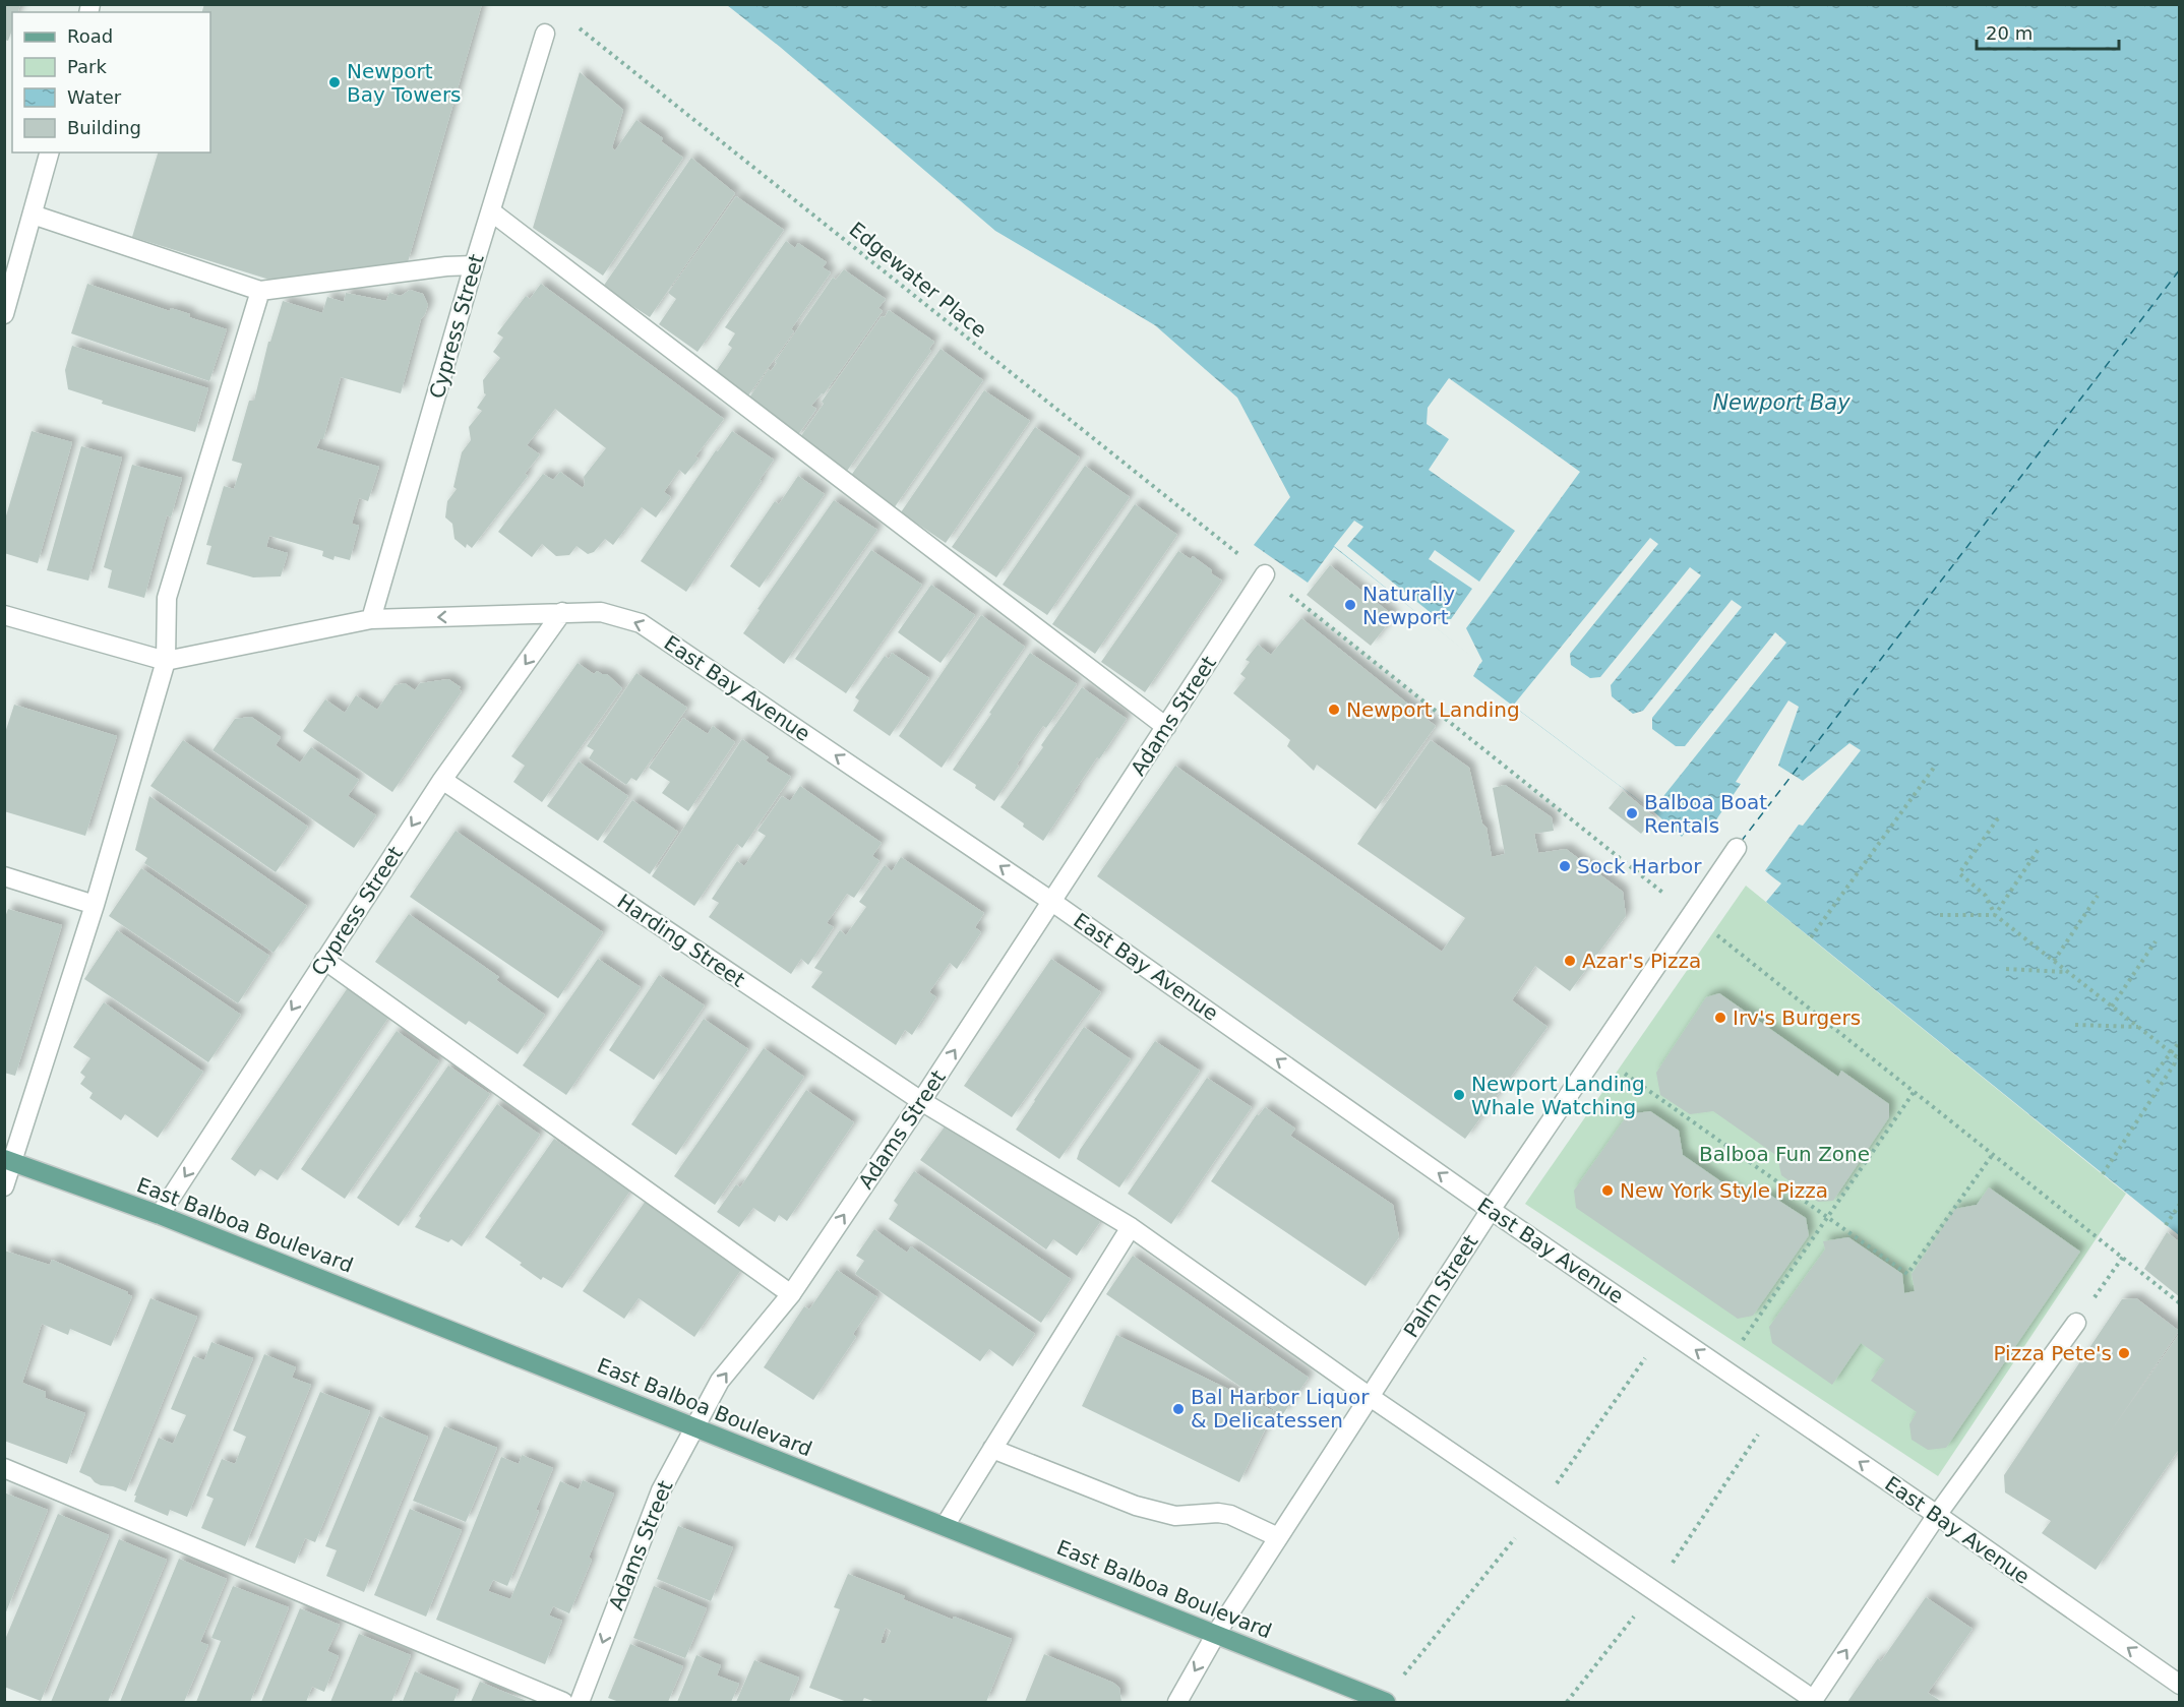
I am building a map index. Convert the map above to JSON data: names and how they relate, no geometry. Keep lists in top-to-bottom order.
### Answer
{
  "streets": {
    "main road": ["East Balboa Boulevard"],
    "street": [
      "Cypress Street",
      "East Bay Avenue",
      "Adams Street",
      "Harding Street",
      "Palm Street"
    ],
    "path": ["Edgewater Place"]
  },
  "crossings": [
    ["Edgewater Place", "Adams Street"],
    ["Edgewater Place", "Palm Street"],
    ["Cypress Street", "East Bay Avenue"],
    ["Cypress Street", "Harding Street"],
    ["Cypress Street", "East Balboa Boulevard"],
    ["East Bay Avenue", "Adams Street"],
    ["East Bay Avenue", "Palm Street"],
    ["Adams Street", "Harding Street"],
    ["Adams Street", "East Balboa Boulevard"],
    ["Harding Street", "Palm Street"],
    ["East Balboa Boulevard", "Palm Street"]
  ],
  "one_way": ["Cypress Street", "East Bay Avenue"],
  "water": ["Newport Bay"],
  "parks": ["Balboa Fun Zone"],
  "places": [
    "Newport Bay Towers",
    "Naturally Newport",
    "Newport Landing",
    "Balboa Boat Rentals",
    "Sock Harbor",
    "Azar's Pizza",
    "Irv's Burgers",
    "Newport Landing Whale Watching",
    "New York Style Pizza",
    "Pizza Pete's",
    "Bal Harbor Liquor & Delicatessen"
  ],
  "legend": [
    "Road",
    "Park",
    "Water",
    "Building"
  ],
  "scale_bar": "20 m"
}
